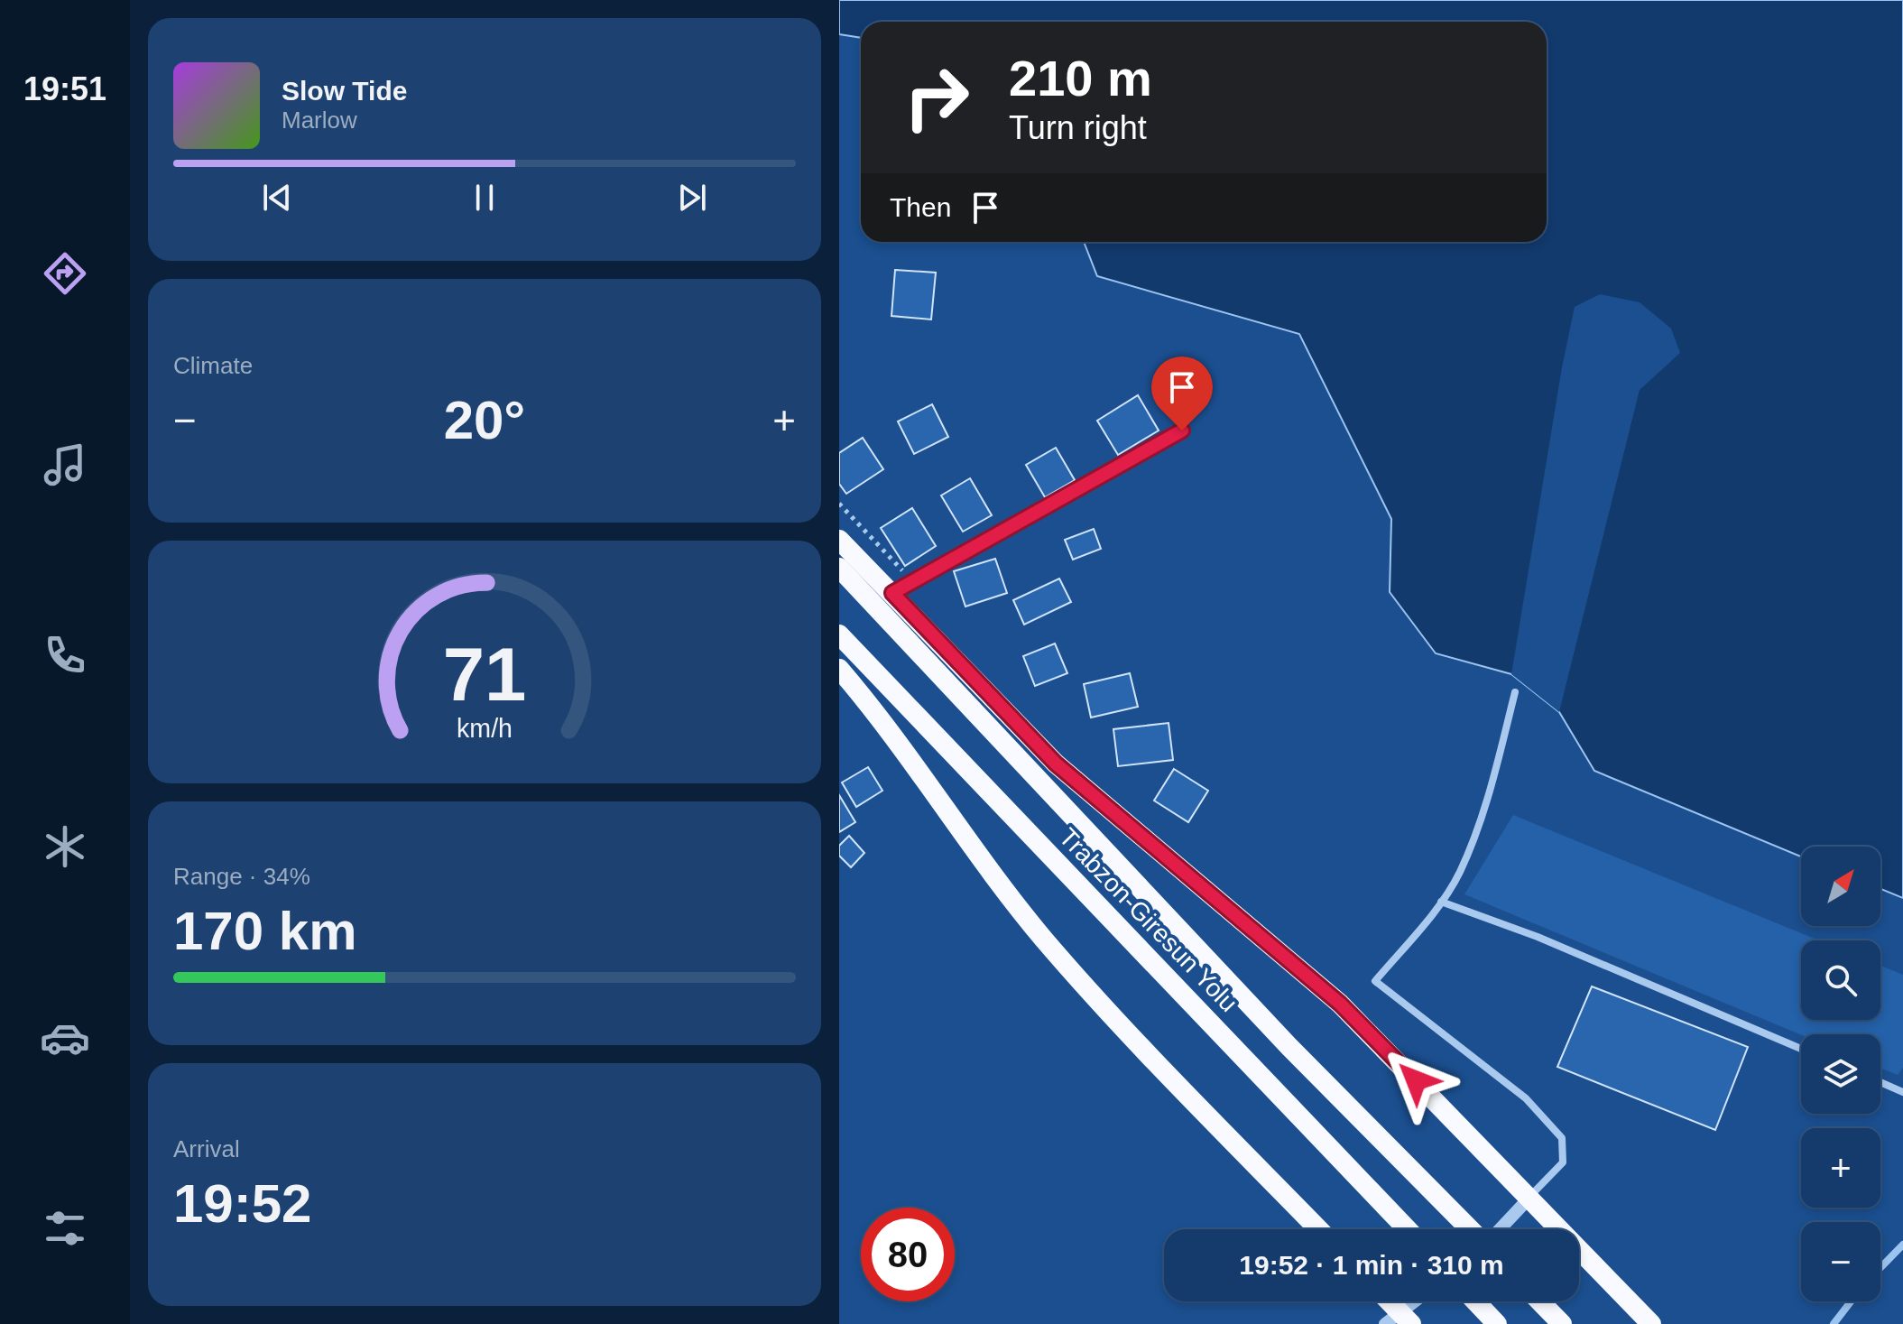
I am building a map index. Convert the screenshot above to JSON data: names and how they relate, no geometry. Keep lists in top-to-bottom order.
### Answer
{
  "streets": {
    "highway": ["Trabzon-Giresun Yolu"]
  },
  "north": "top right",
  "page": {
    "tabs": "19:51",
    "turn": ["210 m", "Turn right"],
    "song": ["Slow Tide", "Marlow"],
    "then": "Then",
    "tile": [
      "Climate",
      ["Range · 34%", "170 km"],
      ["Arrival", "19:52"]
    ],
    "heat": ["−", "20°", "+"],
    "map_buttons": ["+", "−"],
    "limit": "80",
    "trip": "19:52 · 1 min · 310 m",
    "gauge": ["71", "km/h"]
  }
}
